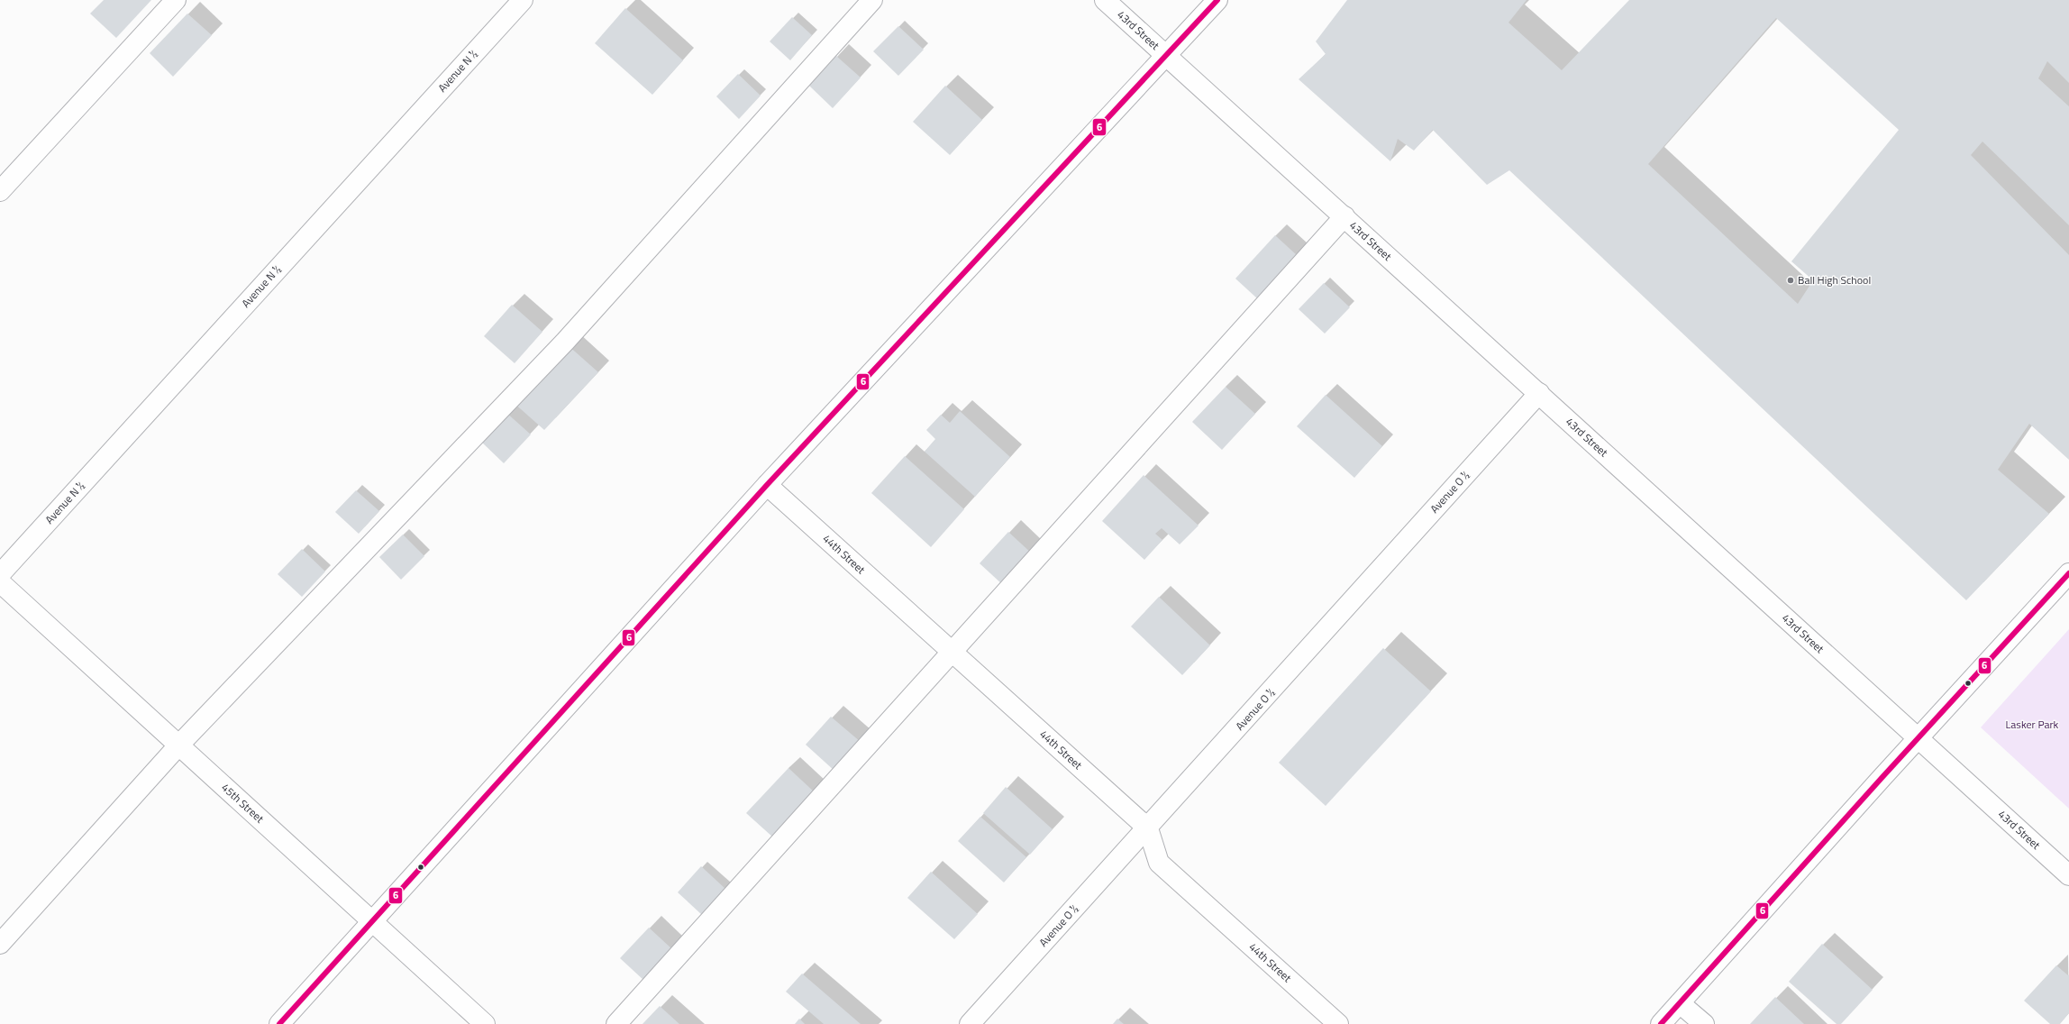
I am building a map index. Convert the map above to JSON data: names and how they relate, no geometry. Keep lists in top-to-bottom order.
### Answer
{
  "streets": {
    "street": [
      "43rd Street",
      "Avenue N ½",
      "Avenue O ½",
      "44th Street",
      "45th Street"
    ]
  },
  "crossings": [
    ["43rd Street", "Avenue O ½"],
    ["Avenue O ½", "44th Street"]
  ],
  "parks": ["Lasker Park"],
  "places": ["Ball High School"],
  "lines": ["transit line 6"]
}
